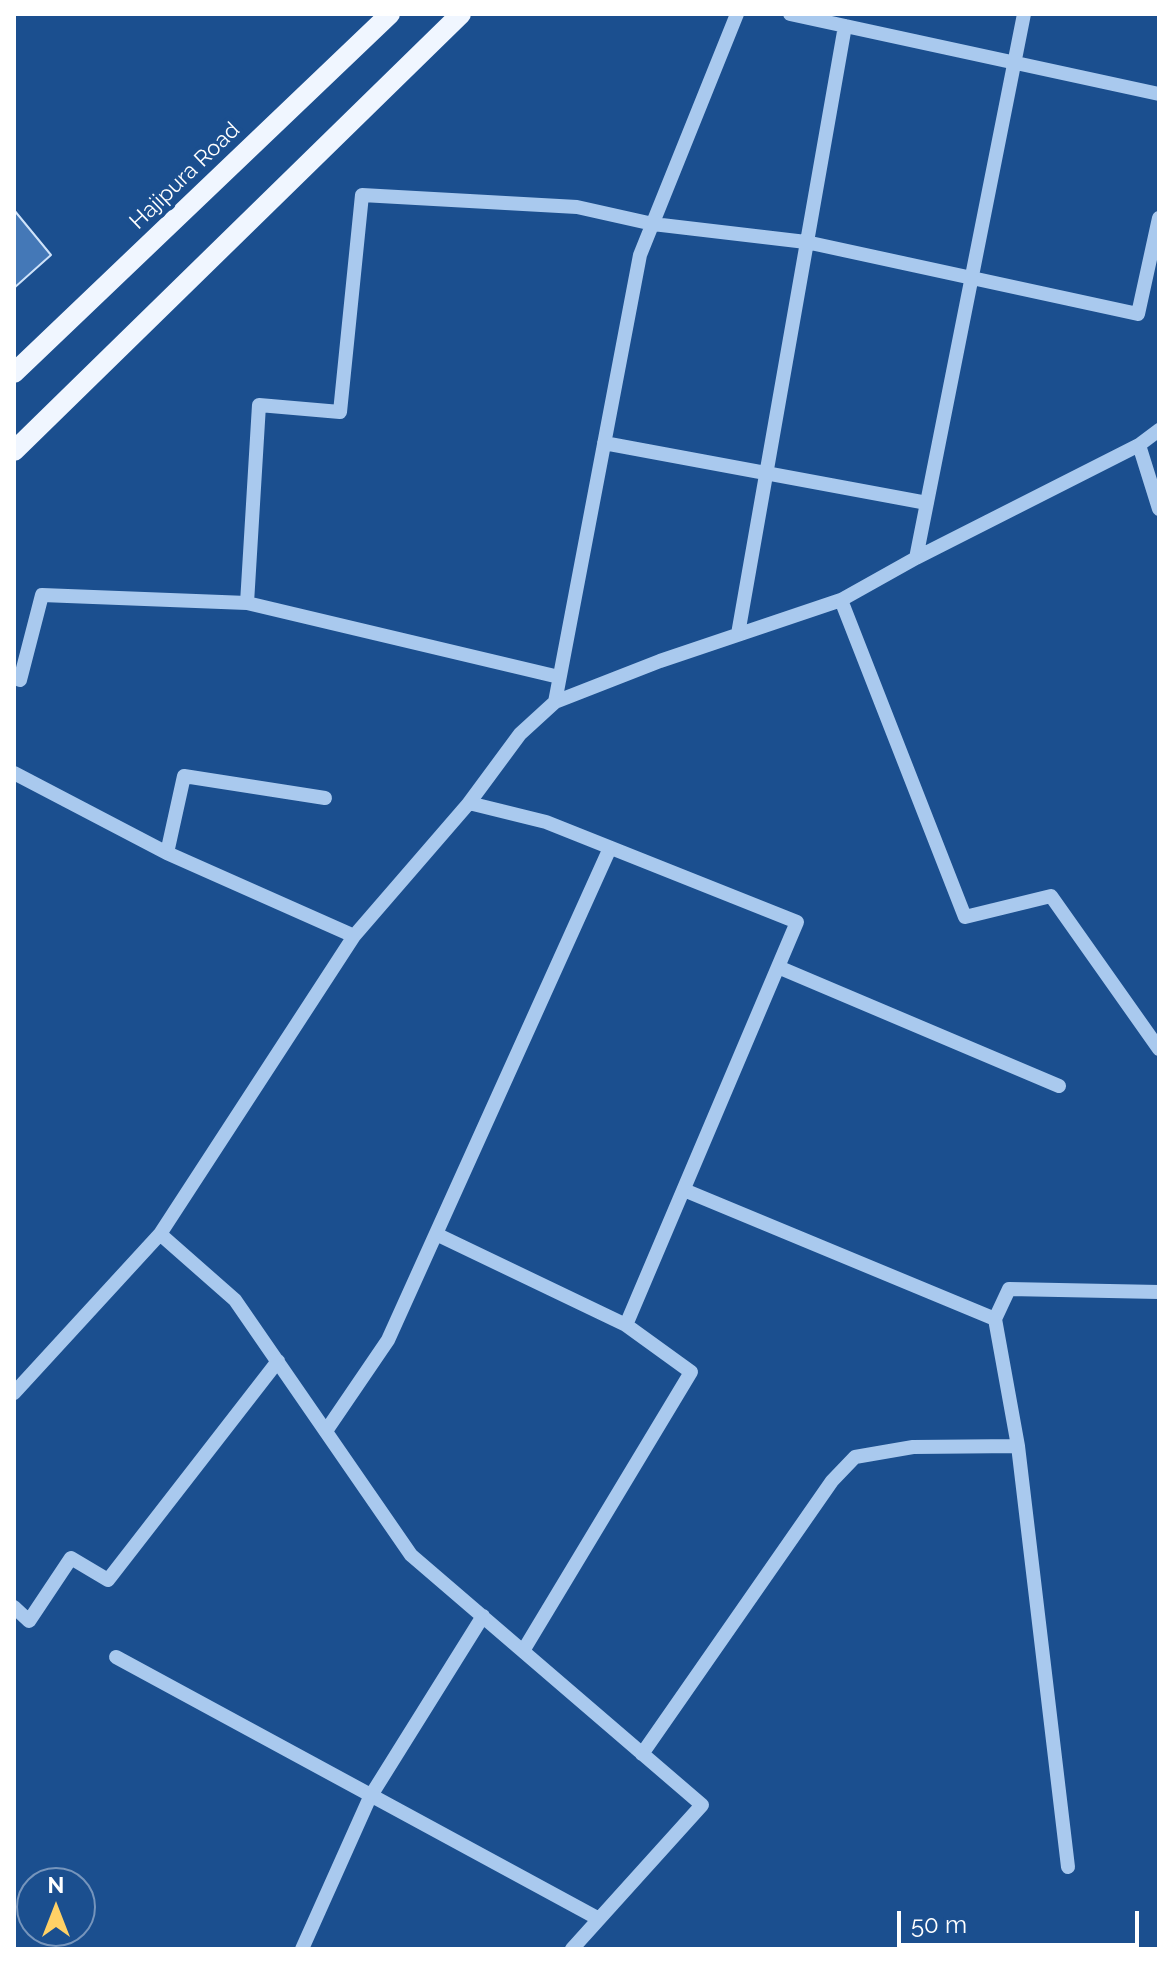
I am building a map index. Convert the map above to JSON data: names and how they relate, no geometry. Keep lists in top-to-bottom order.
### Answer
{
  "streets": {
    "main road": ["Hajipura Road"]
  },
  "scale_bar": "50 m",
  "north": "top"
}
